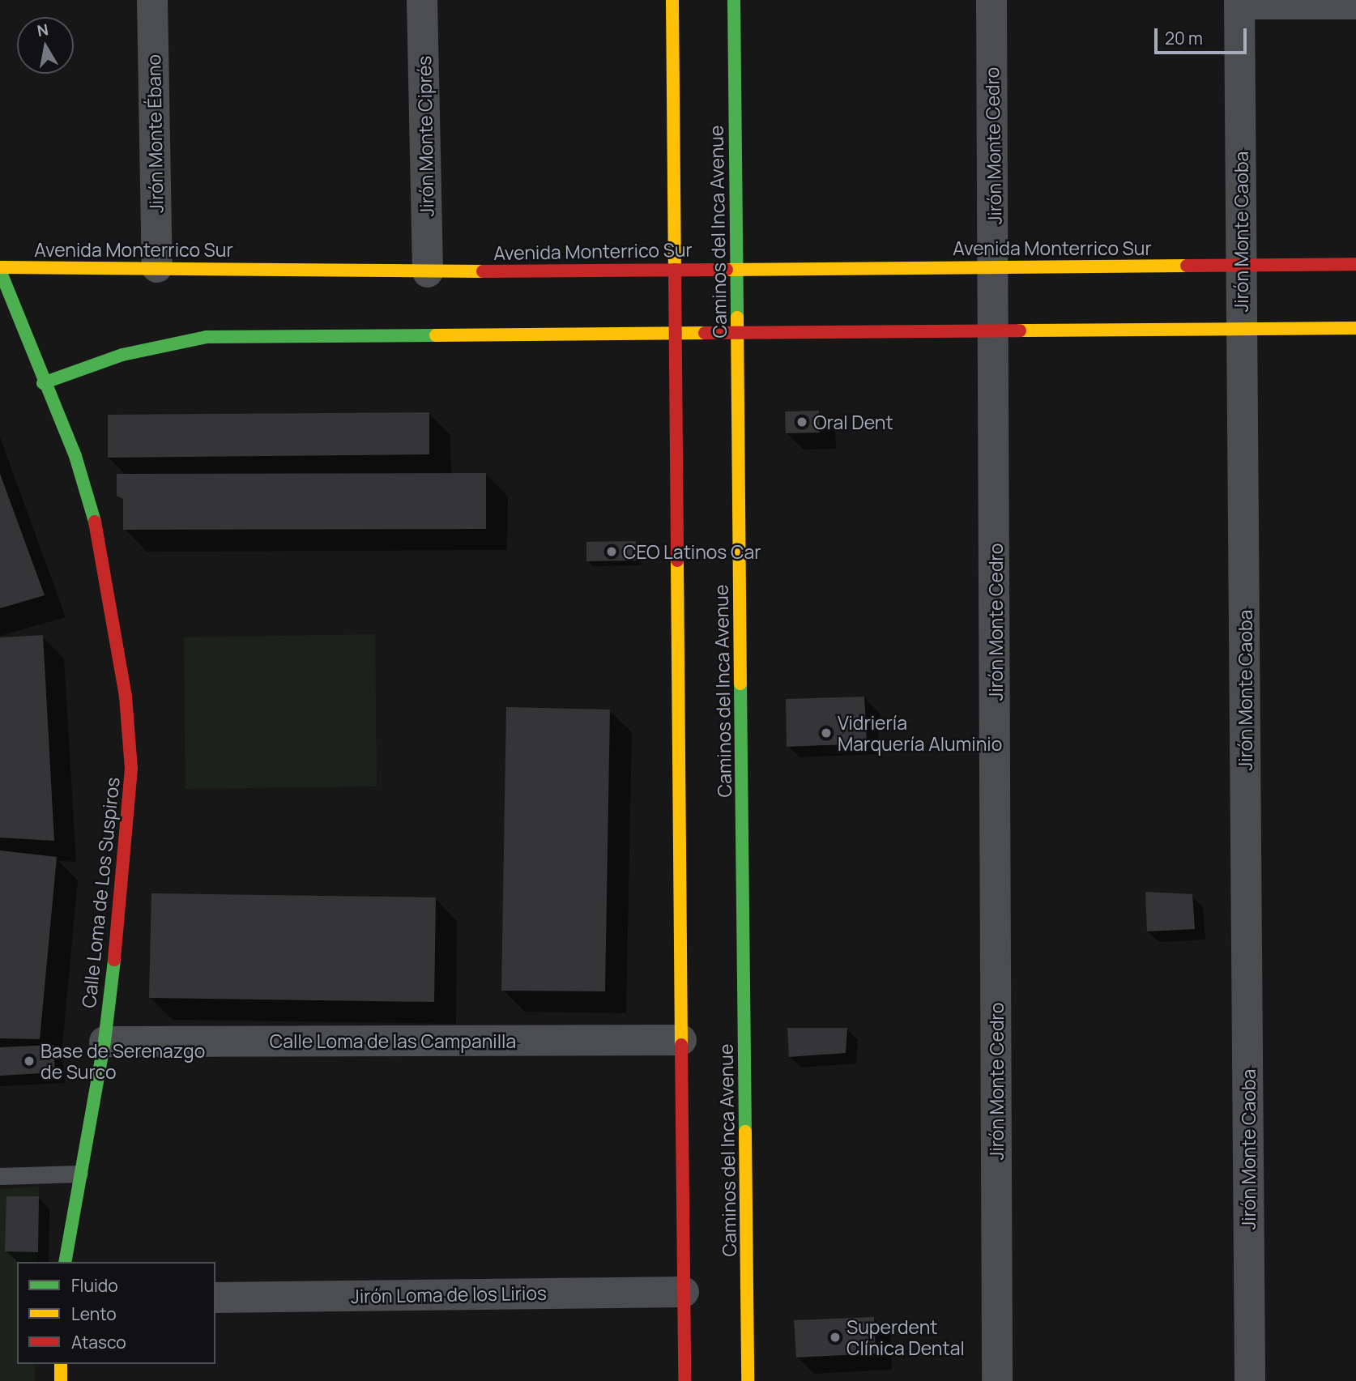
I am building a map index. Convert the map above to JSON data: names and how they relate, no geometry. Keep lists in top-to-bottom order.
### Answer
{
  "streets": {
    "street": [
      "Jirón Monte Ébano",
      "Jirón Monte Ciprés",
      "Jirón Monte Cedro",
      "Caminos del Inca Avenue",
      "Jirón Monte Caoba",
      "Avenida Monterrico Sur",
      "Calle Loma de Los Suspiros",
      "Calle Loma de las Campanilla",
      "Jirón Loma de los Lirios"
    ]
  },
  "crossings": [
    ["Jirón Monte Ébano", "Avenida Monterrico Sur"],
    ["Jirón Monte Ciprés", "Avenida Monterrico Sur"],
    ["Jirón Monte Cedro", "Avenida Monterrico Sur"],
    ["Caminos del Inca Avenue", "Avenida Monterrico Sur"],
    ["Jirón Monte Caoba", "Avenida Monterrico Sur"],
    ["Avenida Monterrico Sur", "Calle Loma de Los Suspiros"],
    ["Calle Loma de Los Suspiros", "Calle Loma de las Campanilla"]
  ],
  "places": [
    "Oral Dent",
    "CEO Latinos Car",
    "Vidriería Marquería Aluminio",
    "Base de Serenazgo de Surco",
    "Superdent Clínica Dental"
  ],
  "legend": ["Fluido", "Lento", "Atasco"],
  "scale_bar": "20 m",
  "north": "top"
}
